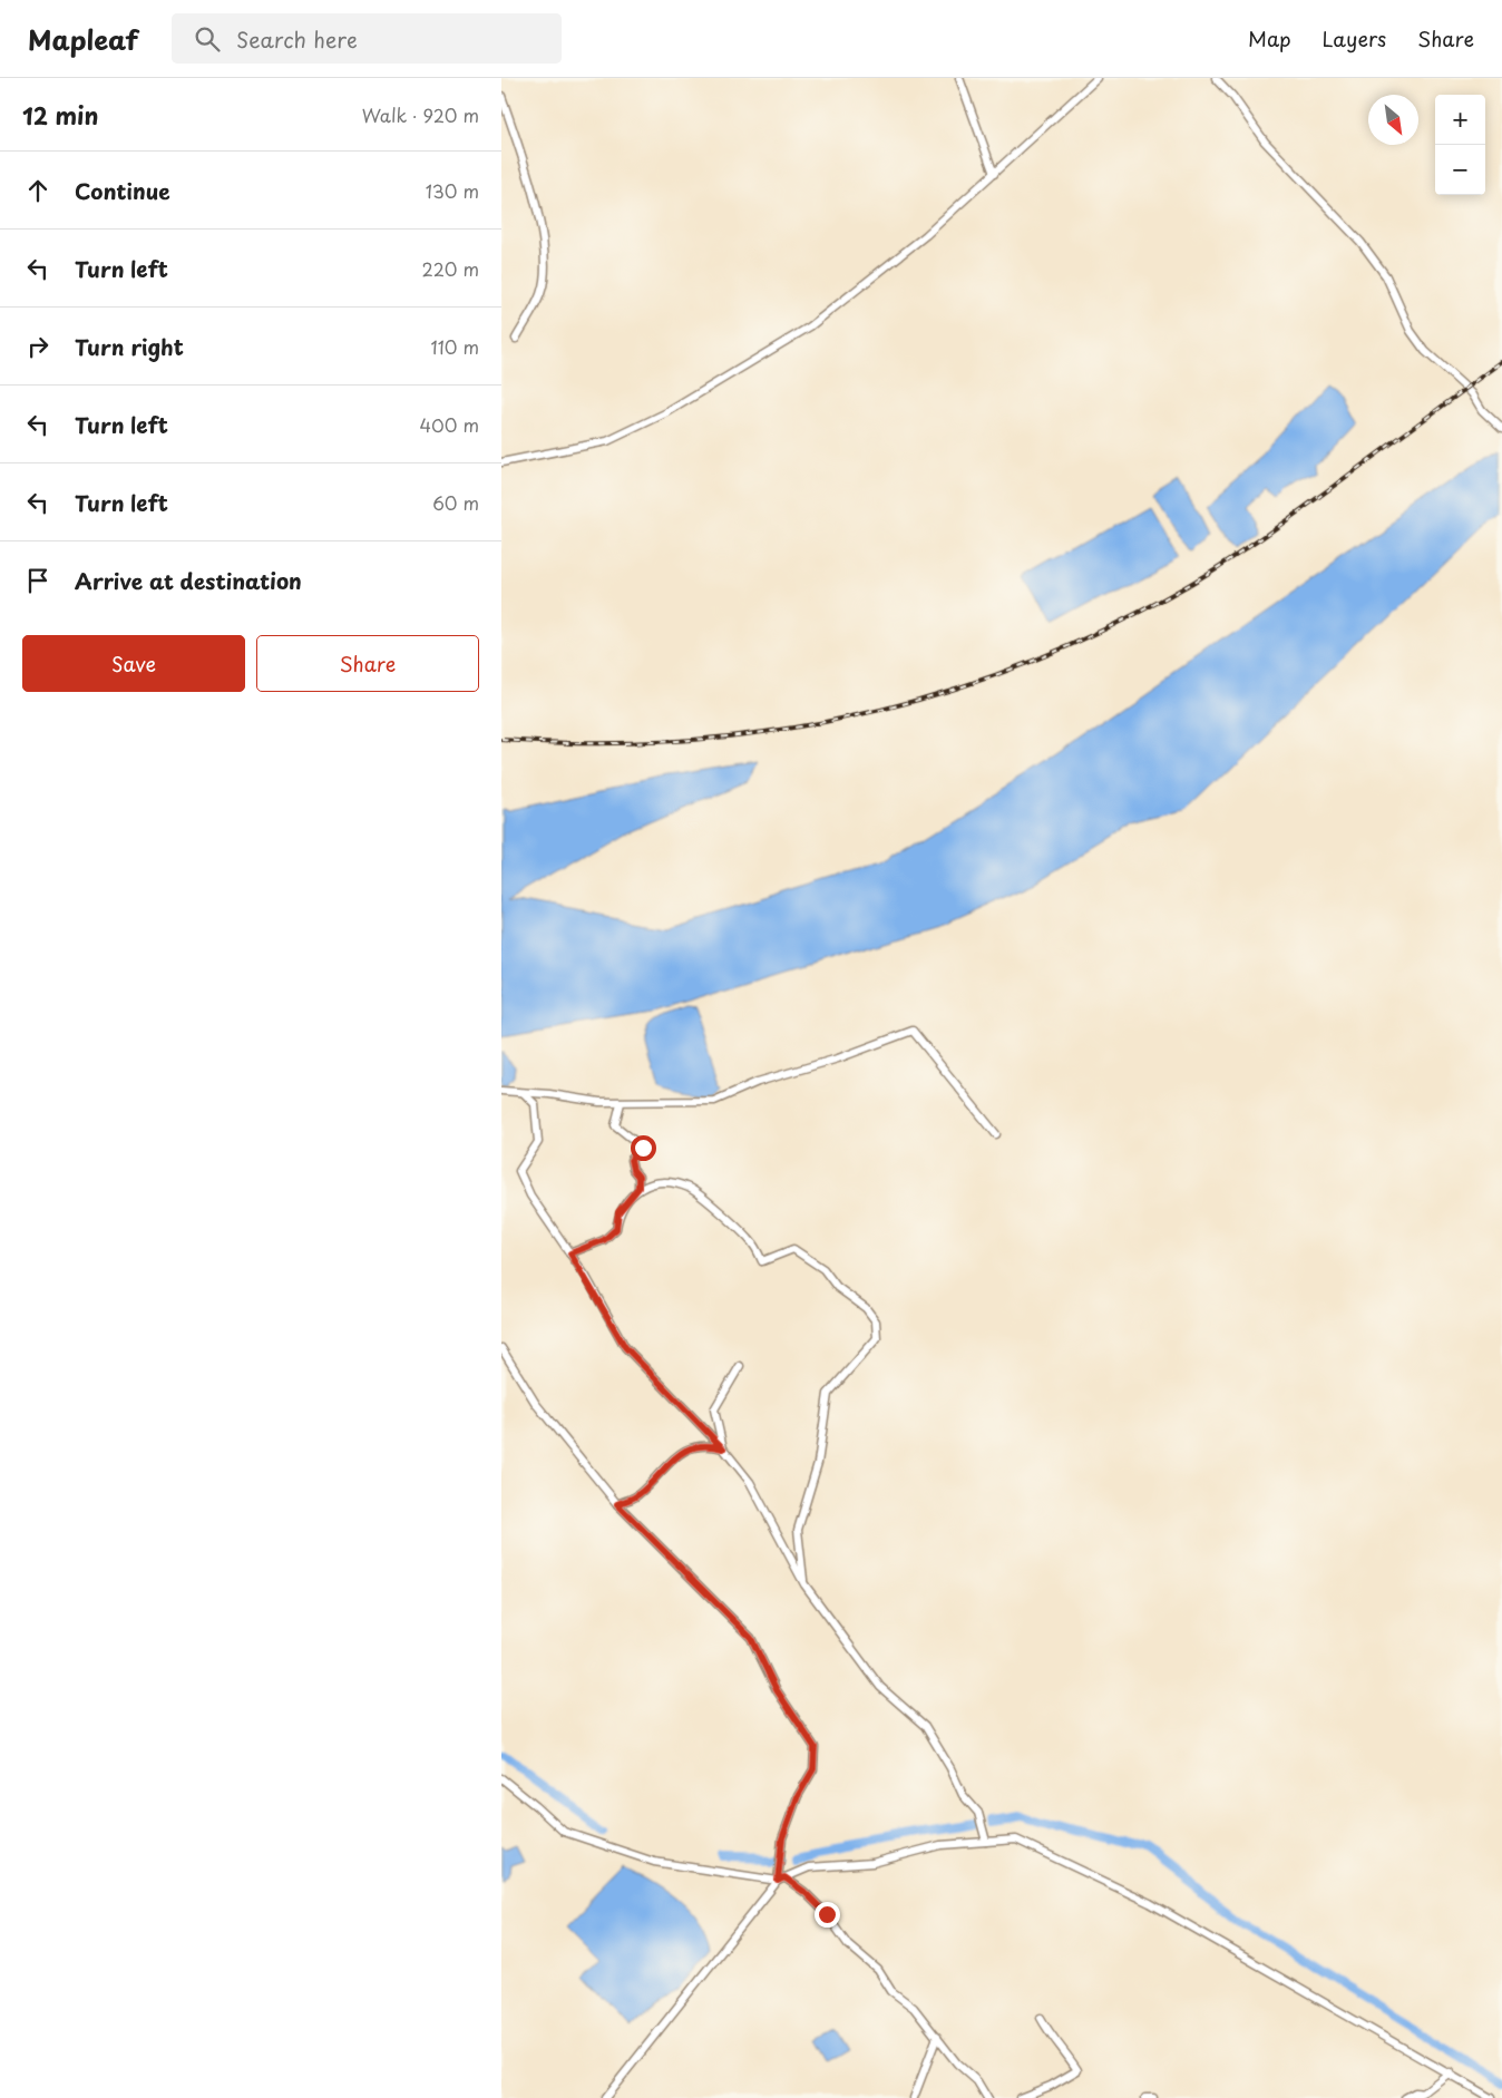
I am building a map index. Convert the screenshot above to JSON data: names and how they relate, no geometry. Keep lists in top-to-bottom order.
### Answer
{
  "north": "bottom right",
  "page": {
    "header": "Mapleaf",
    "search": "Search here",
    "nav": ["Map", "Layers", "Share"],
    "heading": ["12 min", "Walk · 920 m"],
    "map_buttons": ["+", "−"],
    "list": [
      ["Continue", "130 m"],
      ["Turn left", "220 m"],
      ["Turn right", "110 m"],
      ["Turn left", "400 m"],
      ["Turn left", "60 m"],
      "Arrive at destination"
    ],
    "buttons": ["Save", "Share"]
  }
}
